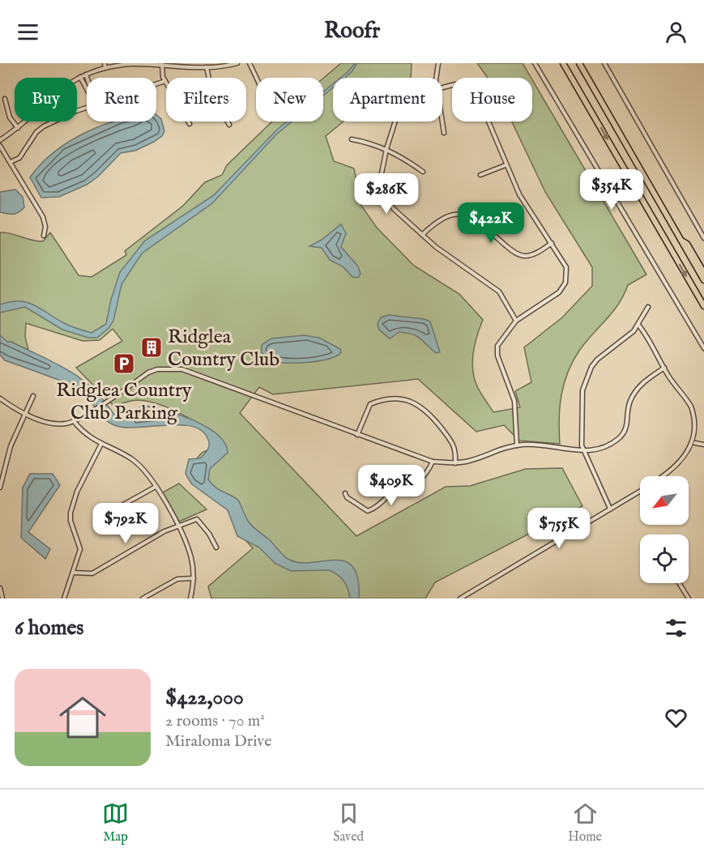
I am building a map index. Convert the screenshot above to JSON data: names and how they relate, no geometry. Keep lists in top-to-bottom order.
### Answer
{
  "places": {
    "building": ["Ridglea Country Club"],
    "parking": ["Ridglea Country Club Parking"]
  },
  "north": "bottom left",
  "page": {
    "header": "Roofr",
    "chip": [
      "Buy",
      "Rent",
      "Filters",
      "New",
      "Apartment",
      "House"
    ],
    "price": [
      "$354K",
      "$286K",
      "$422K",
      "$409K",
      "$792K",
      "$755K"
    ],
    "heading": "6 homes",
    "list": [
      {
        "name": "$422,000",
        "note": "2 rooms · 70 m² · Miraloma Drive"
      }
    ],
    "tabs": ["Map", "Saved", "Home"]
  }
}
